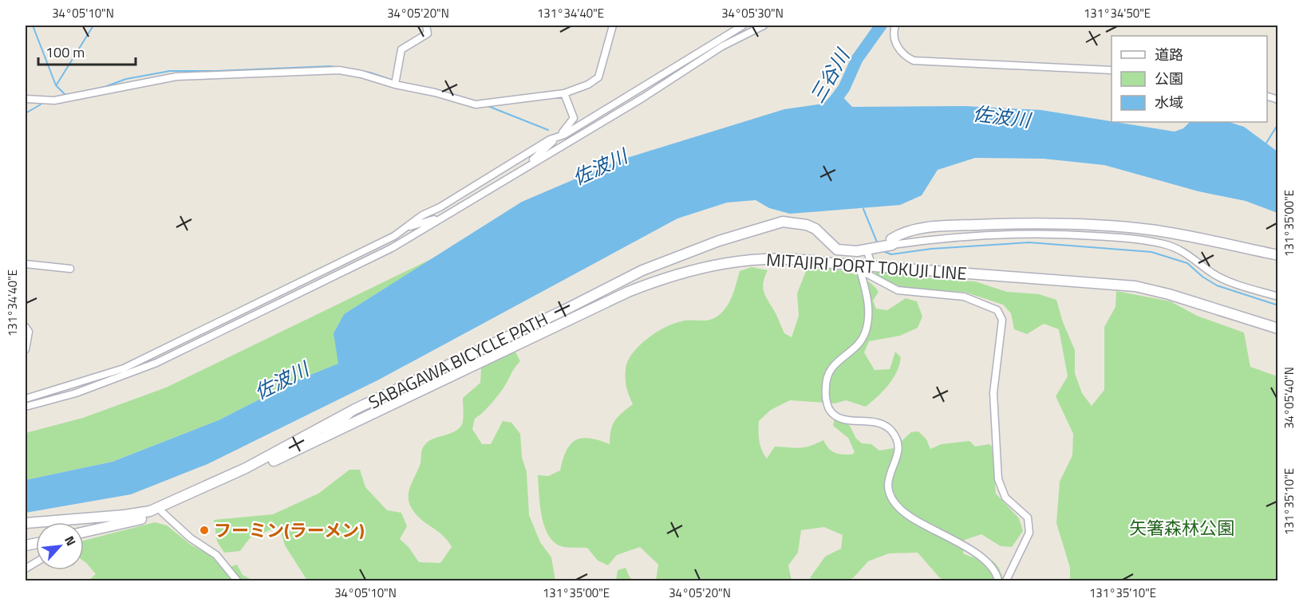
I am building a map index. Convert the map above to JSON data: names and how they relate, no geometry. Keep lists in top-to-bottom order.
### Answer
{
  "streets": {
    "main road": ["MITAJIRI PORT TOKUJI LINE", "SABAGAWA BICYCLE PATH"]
  },
  "water": ["三谷川", "佐波川"],
  "parks": ["矢箸森林公園"],
  "places": ["フーミン(ラーメン)"],
  "legend": ["道路", "公園", "水域"],
  "scale_bar": "100 m",
  "north": "top right",
  "coordinates": [
    "34°05'10\"N",
    "34°05'20\"N",
    "131°34'40\"E",
    "34°05'30\"N",
    "131°34'50\"E",
    "131°35'00\"E",
    "34°05'40\"N",
    "131°35'10\"E"
  ]
}
